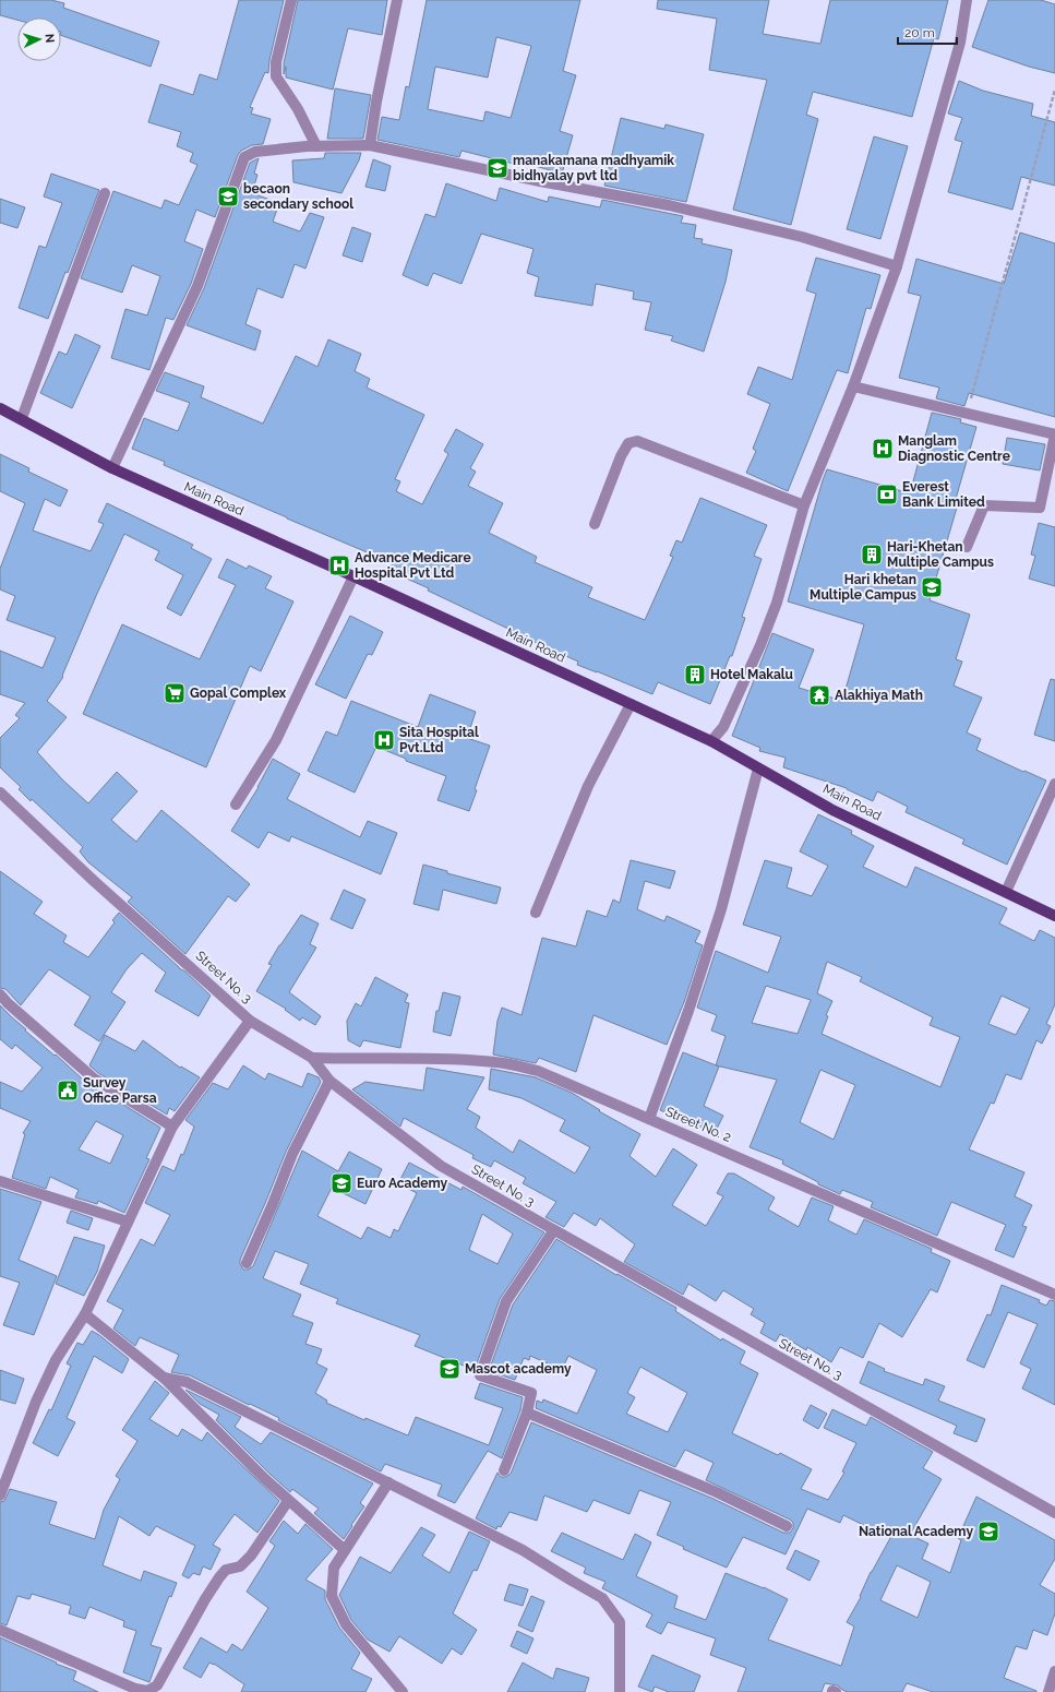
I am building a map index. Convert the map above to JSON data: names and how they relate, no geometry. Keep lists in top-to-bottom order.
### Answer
{
  "streets": {
    "main road": ["Main Road"],
    "street": ["Street No. 3", "Street No. 2"]
  },
  "crossings": [
    ["Street No. 3", "Street No. 2"]
  ],
  "places": {
    "school or university": [
      "manakamana madhyamik bidhyalay pvt ltd",
      "becaon secondary school",
      "Hari khetan Multiple Campus",
      "Euro Academy",
      "Mascot academy",
      "National Academy"
    ],
    "hospital": ["Manglam Diagnostic Centre", "Advance Medicare Hospital Pvt Ltd", "Sita Hospital Pvt.Ltd"],
    "bank": ["Everest Bank Limited"],
    "building": ["Hari-Khetan Multiple Campus", "Hotel Makalu"],
    "supermarket": ["Gopal Complex"],
    "temple": ["Alakhiya Math"],
    "public building": ["Survey Office Parsa"]
  },
  "scale_bar": "20 m",
  "north": "right"
}
